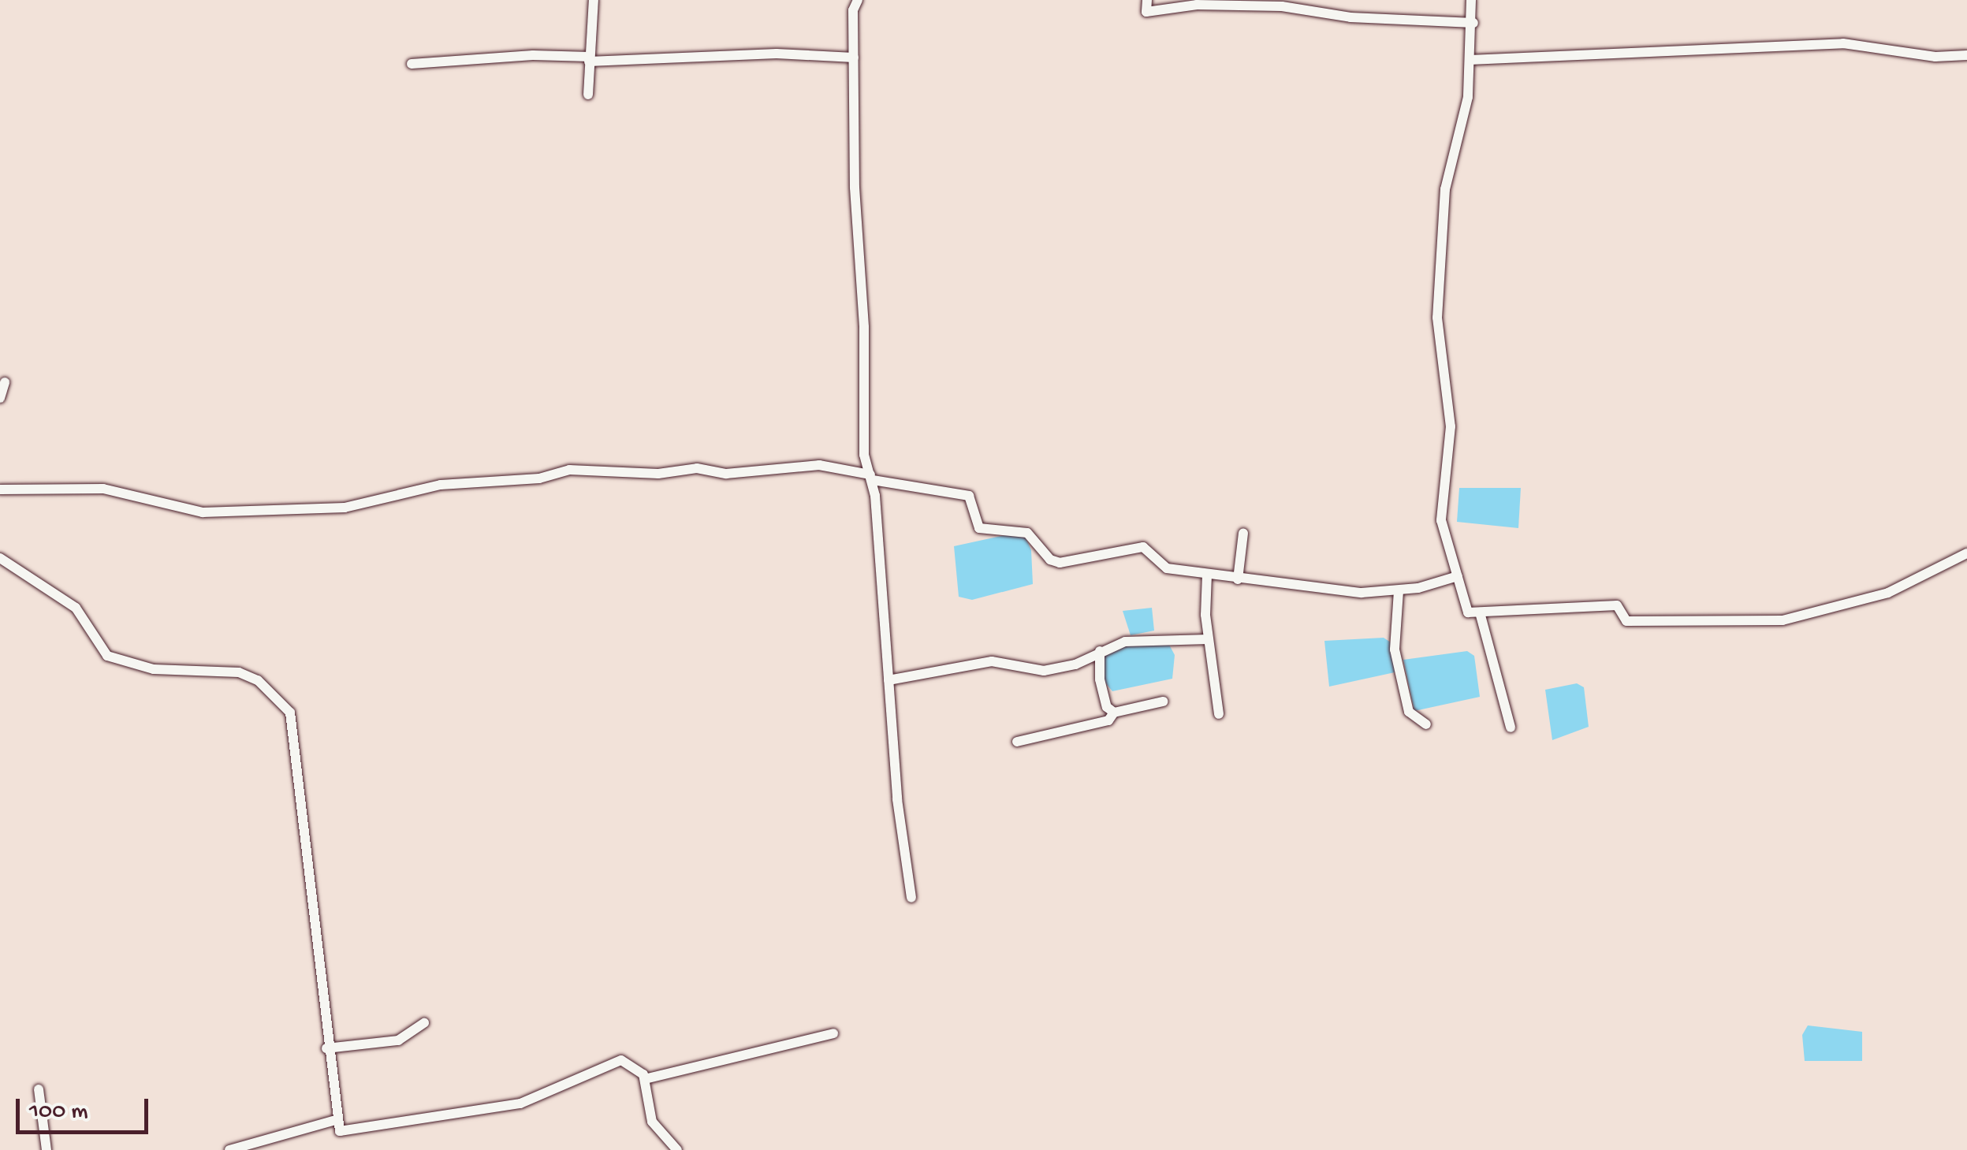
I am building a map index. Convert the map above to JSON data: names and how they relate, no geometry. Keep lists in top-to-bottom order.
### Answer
{
  "scale_bar": "100 m"
}
